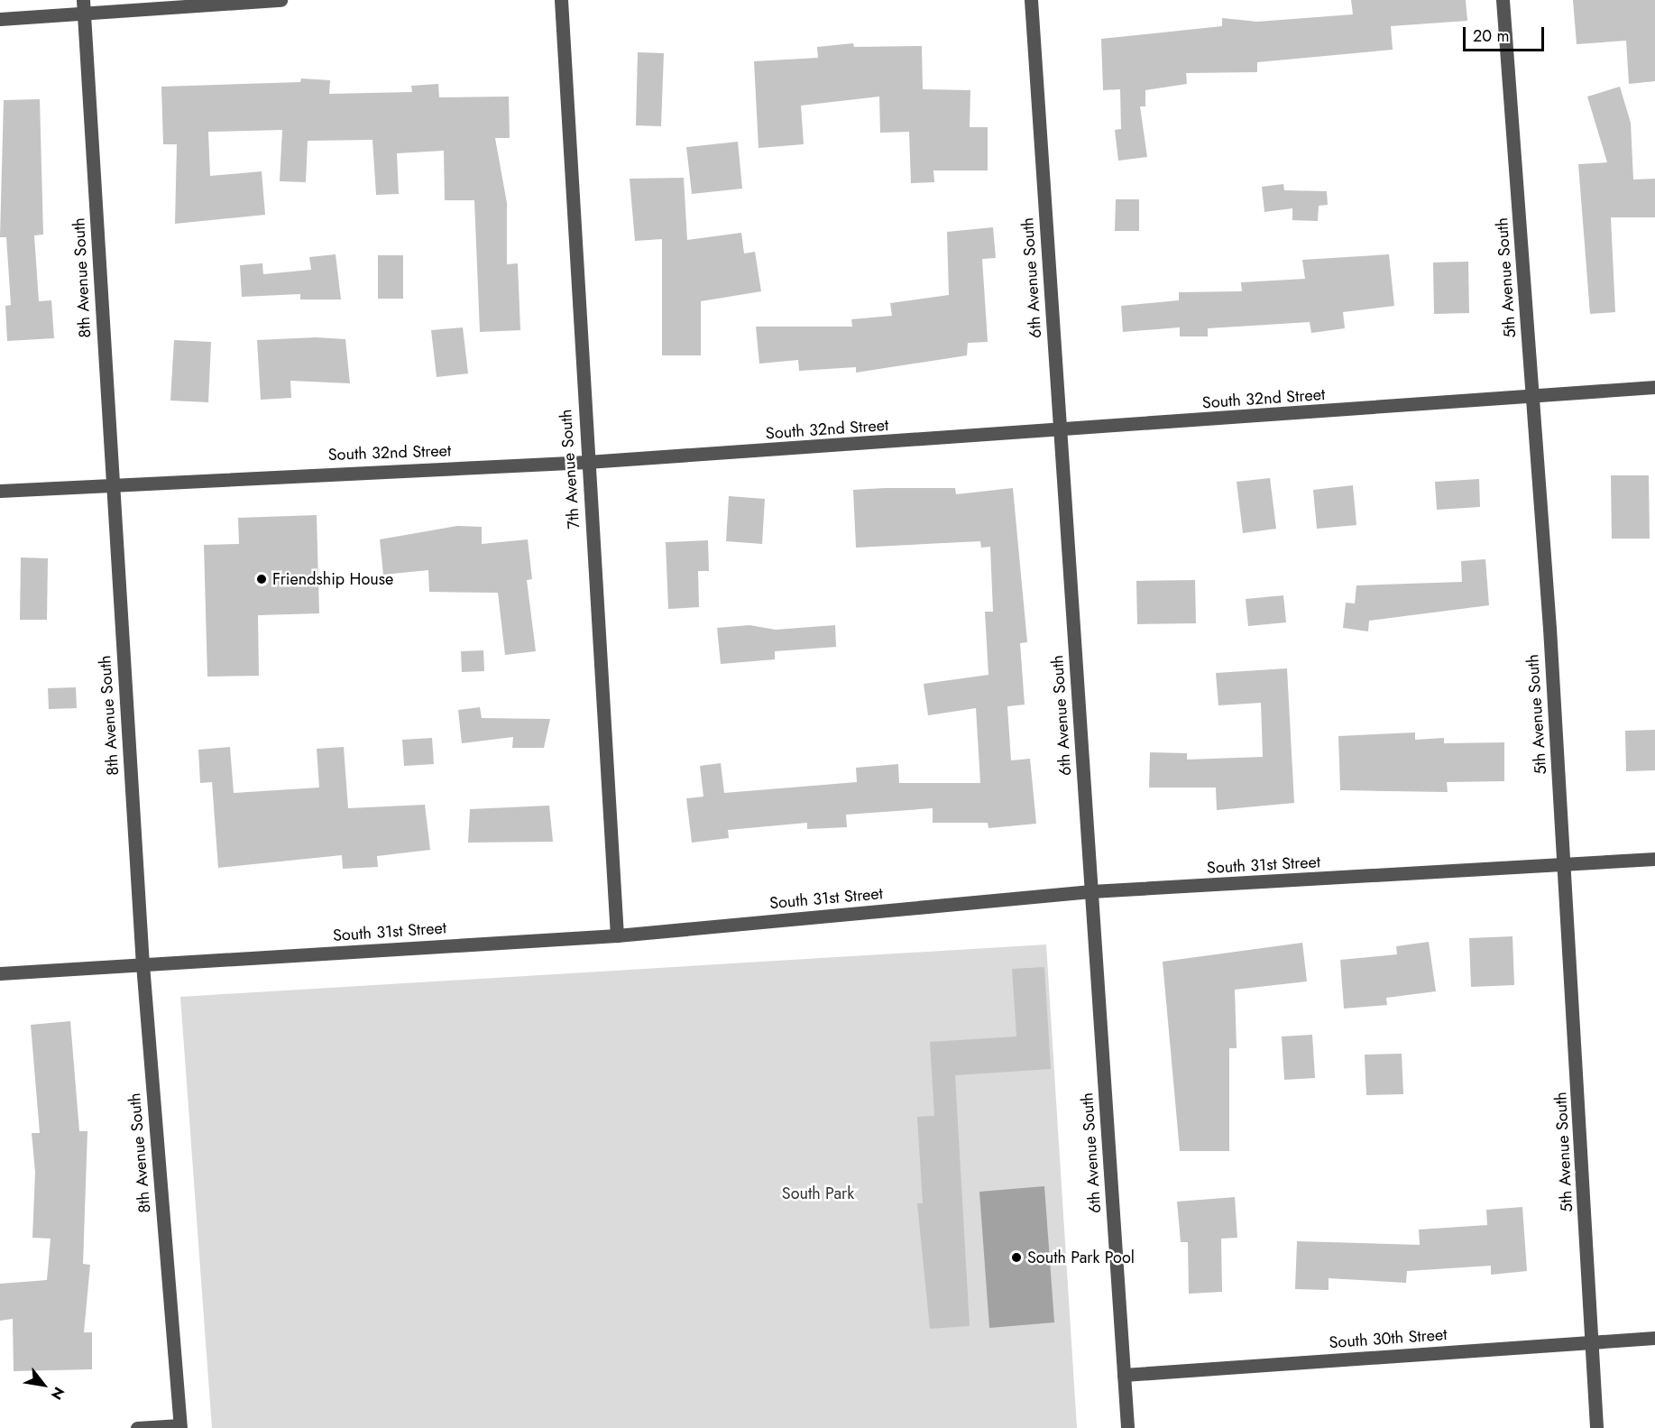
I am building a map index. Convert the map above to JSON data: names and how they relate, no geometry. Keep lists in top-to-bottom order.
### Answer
{
  "streets": {
    "street": [
      "8th Avenue South",
      "6th Avenue South",
      "5th Avenue South",
      "South 32nd Street",
      "7th Avenue South",
      "South 31st Street",
      "South 30th Street"
    ]
  },
  "crossings": [
    ["8th Avenue South", "South 32nd Street"],
    ["8th Avenue South", "South 31st Street"],
    ["6th Avenue South", "South 32nd Street"],
    ["6th Avenue South", "South 31st Street"],
    ["6th Avenue South", "South 30th Street"],
    ["5th Avenue South", "South 32nd Street"],
    ["5th Avenue South", "South 31st Street"],
    ["5th Avenue South", "South 30th Street"],
    ["South 32nd Street", "7th Avenue South"],
    ["7th Avenue South", "South 31st Street"]
  ],
  "parks": ["South Park"],
  "places": ["Friendship House", "South Park Pool"],
  "scale_bar": "20 m",
  "north": "bottom right"
}
